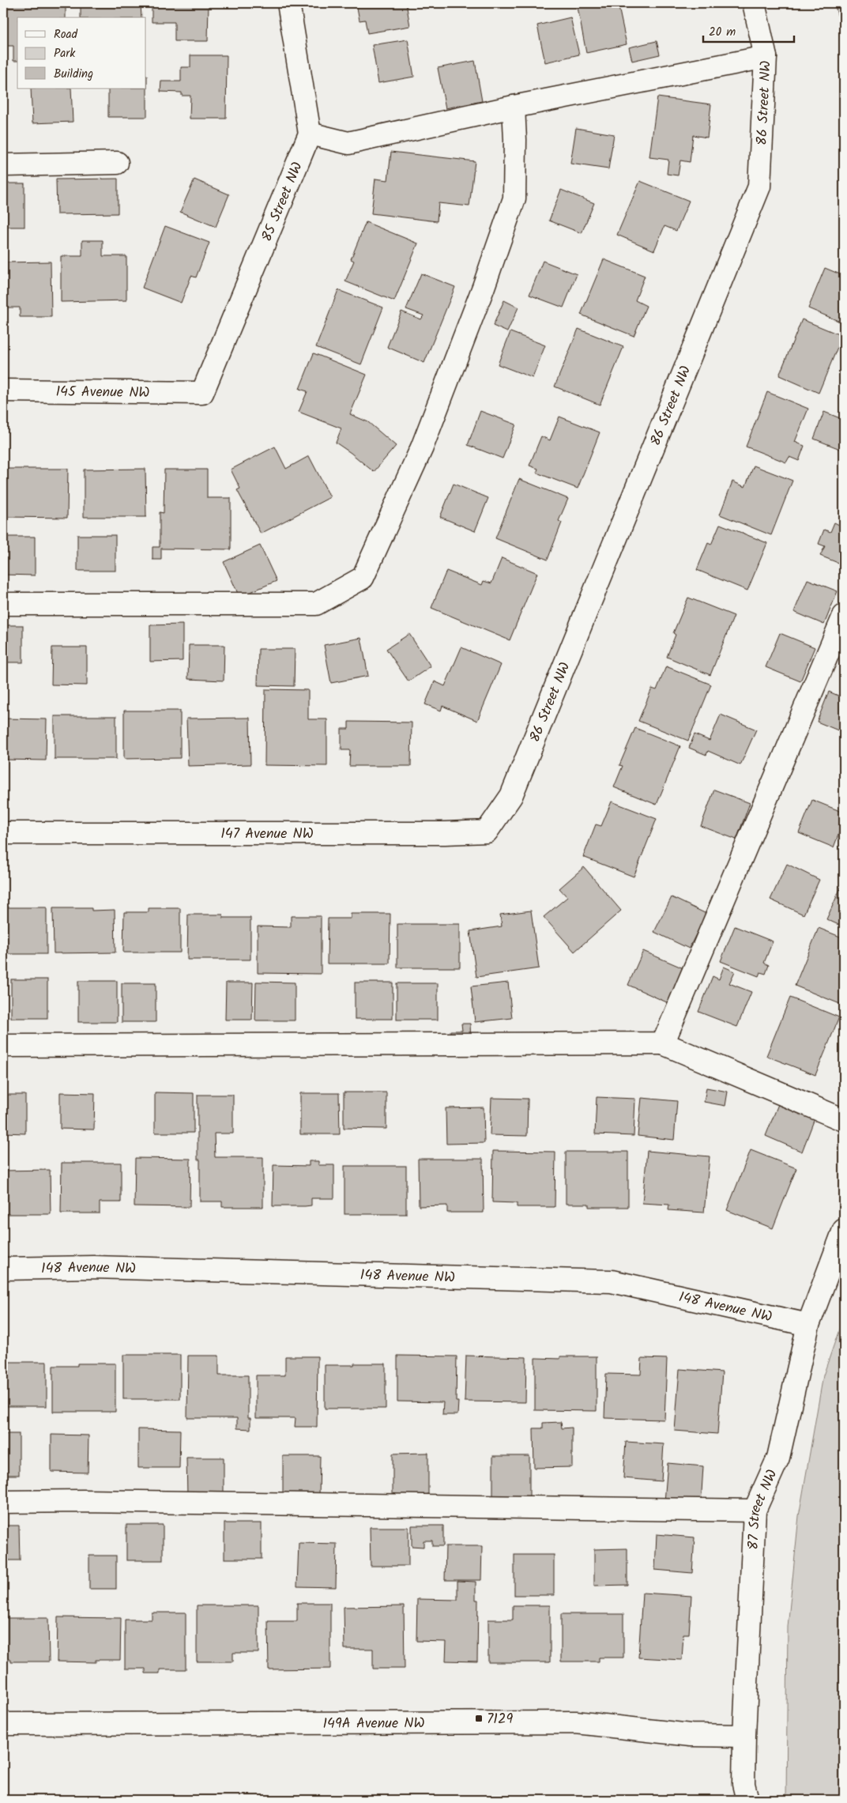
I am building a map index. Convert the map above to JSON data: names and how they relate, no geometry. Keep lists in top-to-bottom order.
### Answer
{
  "streets": {
    "street": [
      "86 Street NW",
      "85 Street NW",
      "145 Avenue NW",
      "147 Avenue NW",
      "148 Avenue NW",
      "87 Street NW",
      "149A Avenue NW"
    ]
  },
  "crossings": [
    ["86 Street NW", "147 Avenue NW"],
    ["85 Street NW", "145 Avenue NW"],
    ["148 Avenue NW", "87 Street NW"],
    ["87 Street NW", "149A Avenue NW"]
  ],
  "places": {
    "transit": ["7129"]
  },
  "legend": ["Road", "Park", "Building"],
  "scale_bar": "20 m"
}
